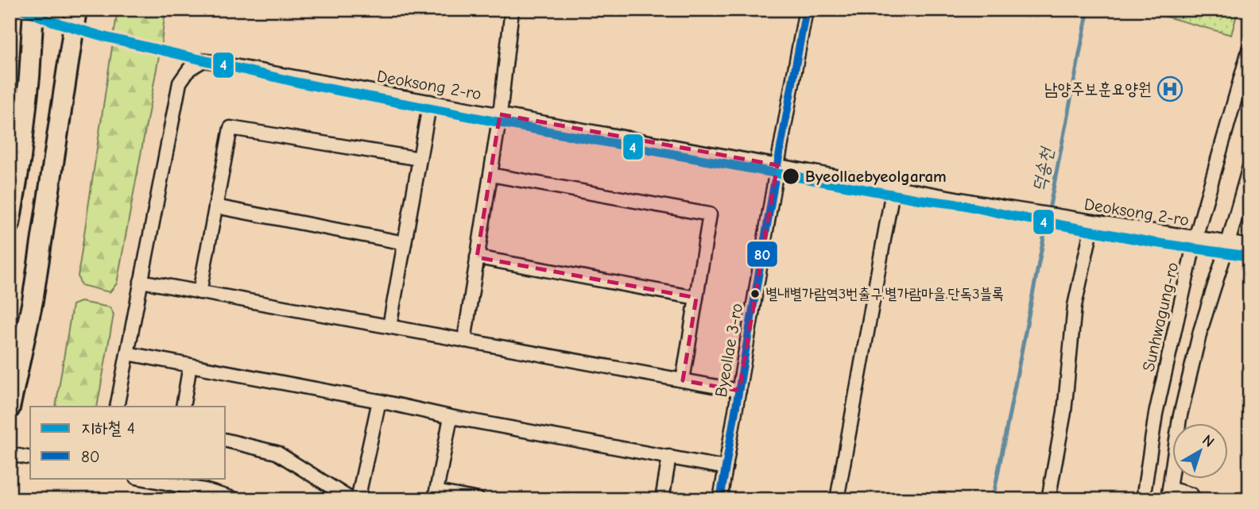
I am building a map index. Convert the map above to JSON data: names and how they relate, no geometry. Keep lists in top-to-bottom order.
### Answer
{
  "streets": {
    "street": ["Deoksong 2-ro", "Sunhwagung-ro", "Byeollae 3-ro"]
  },
  "crossings": [
    ["Deoksong 2-ro", "Sunhwagung-ro"],
    ["Deoksong 2-ro", "Byeollae 3-ro"]
  ],
  "water": ["덕송천"],
  "places": {
    "hospital": ["남양주보훈요양원"],
    "other": ["Byeollaebyeolgaram", "별내별가람역3번출구.별가람마을.단독3블록"]
  },
  "lines": ["metro line 4", "transit line 80"],
  "legend": ["지하철 4", "80"],
  "north": "top right"
}
